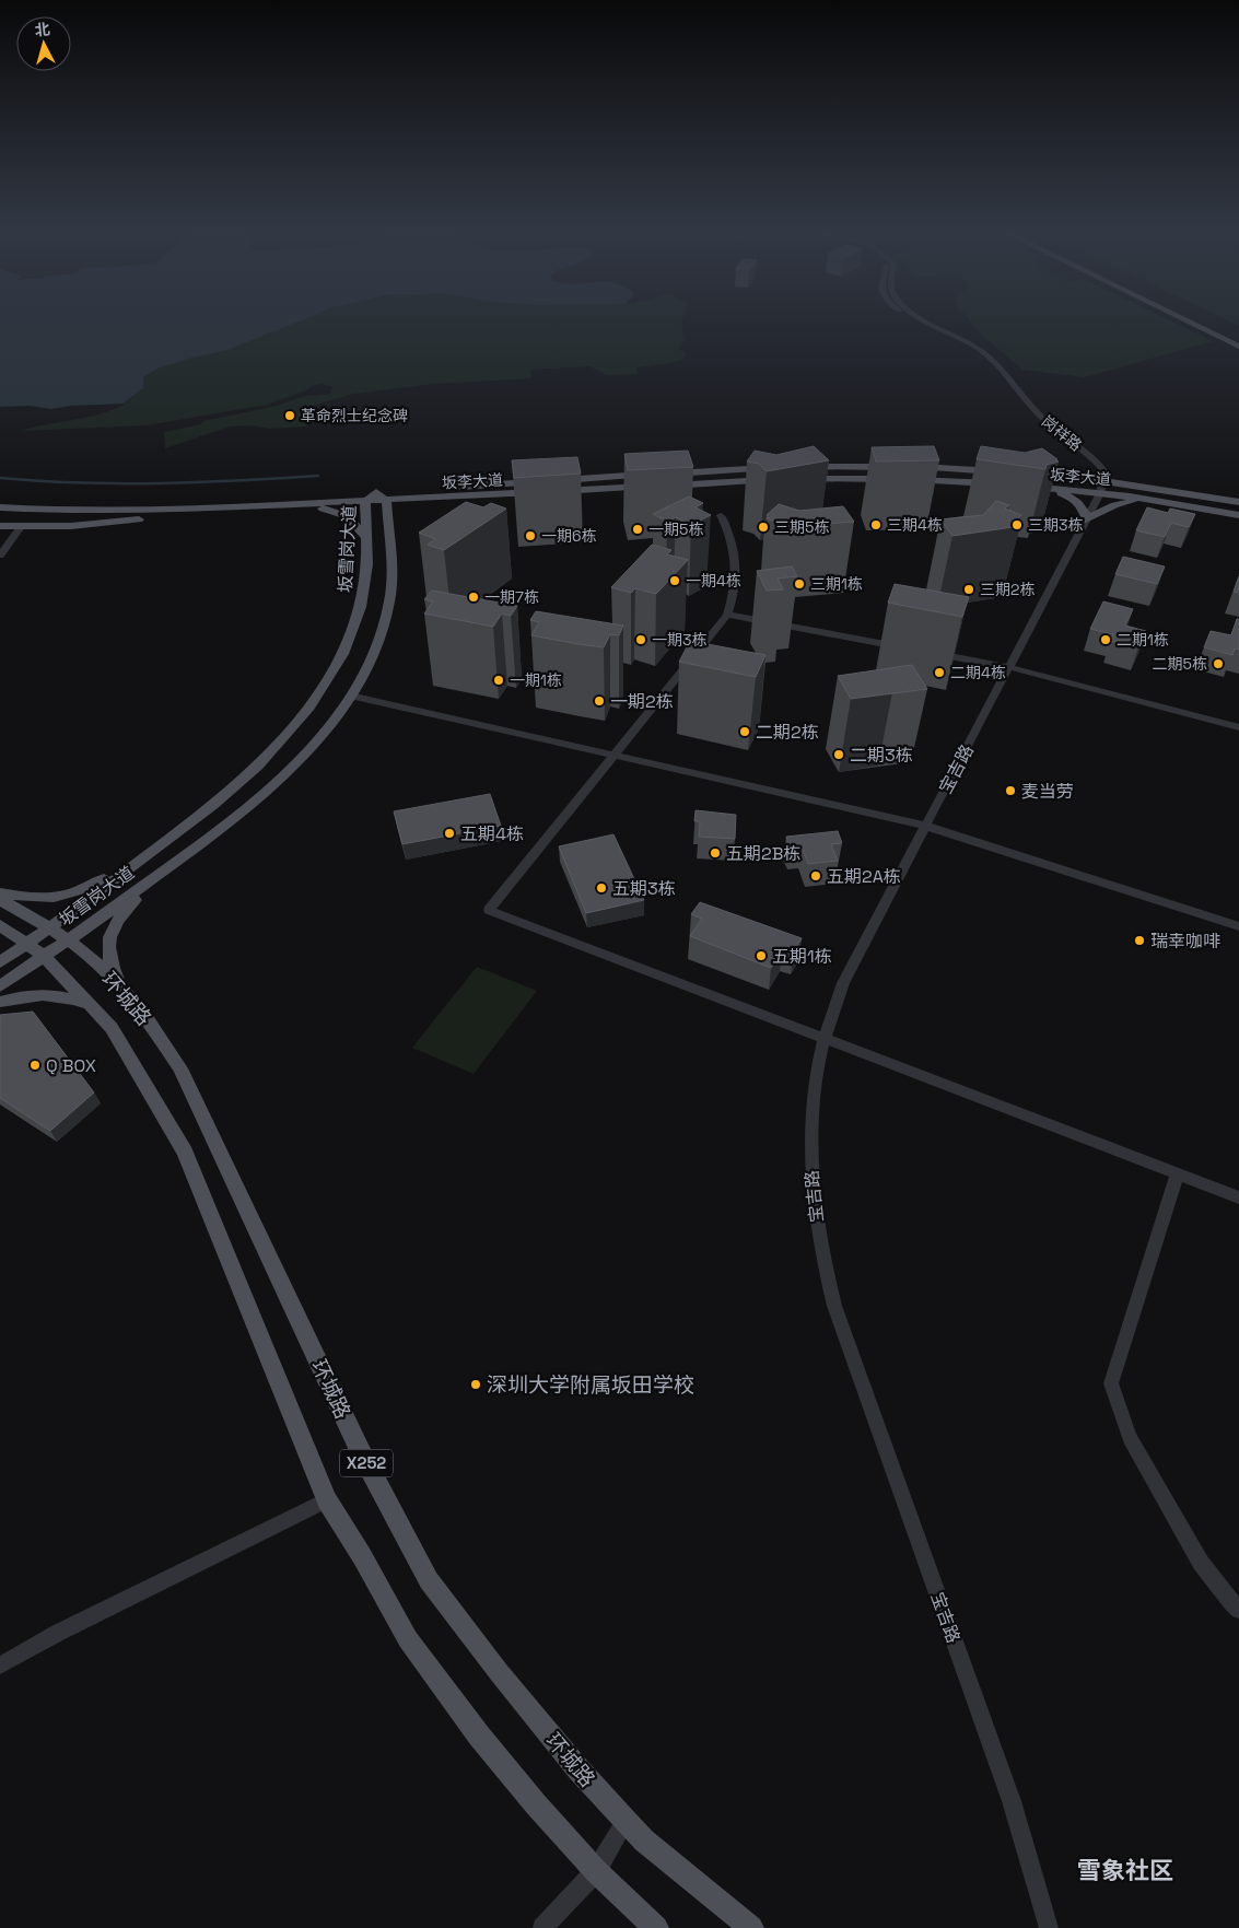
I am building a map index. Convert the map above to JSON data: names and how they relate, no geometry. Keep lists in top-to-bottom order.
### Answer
{
  "streets": {
    "main road": [
      "坂李大道",
      "坂雪岗大道",
      "环城路",
      "X252"
    ],
    "street": ["岗祥路", "宝吉路"]
  },
  "crossings": [
    ["岗祥路", "坂李大道"],
    ["岗祥路", "宝吉路"],
    ["坂李大道", "坂雪岗大道"],
    ["坂李大道", "宝吉路"],
    ["坂雪岗大道", "环城路"],
    ["坂雪岗大道", "X252"],
    ["环城路", "X252"]
  ],
  "districts": ["雪象社区"],
  "places": [
    "革命烈士纪念碑",
    "三期4栋",
    "三期3栋",
    "三期5栋",
    "一期5栋",
    "一期6栋",
    "一期4栋",
    "三期1栋",
    "三期2栋",
    "一期7栋",
    "一期3栋",
    "二期1栋",
    "二期5栋",
    "二期4栋",
    "一期1栋",
    "一期2栋",
    "二期2栋",
    "二期3栋",
    "麦当劳",
    "五期4栋",
    "五期2B栋",
    "五期2A栋",
    "五期3栋",
    "瑞幸咖啡",
    "五期1栋",
    "Q BOX",
    "深圳大学附属坂田学校"
  ],
  "north": "top"
}
